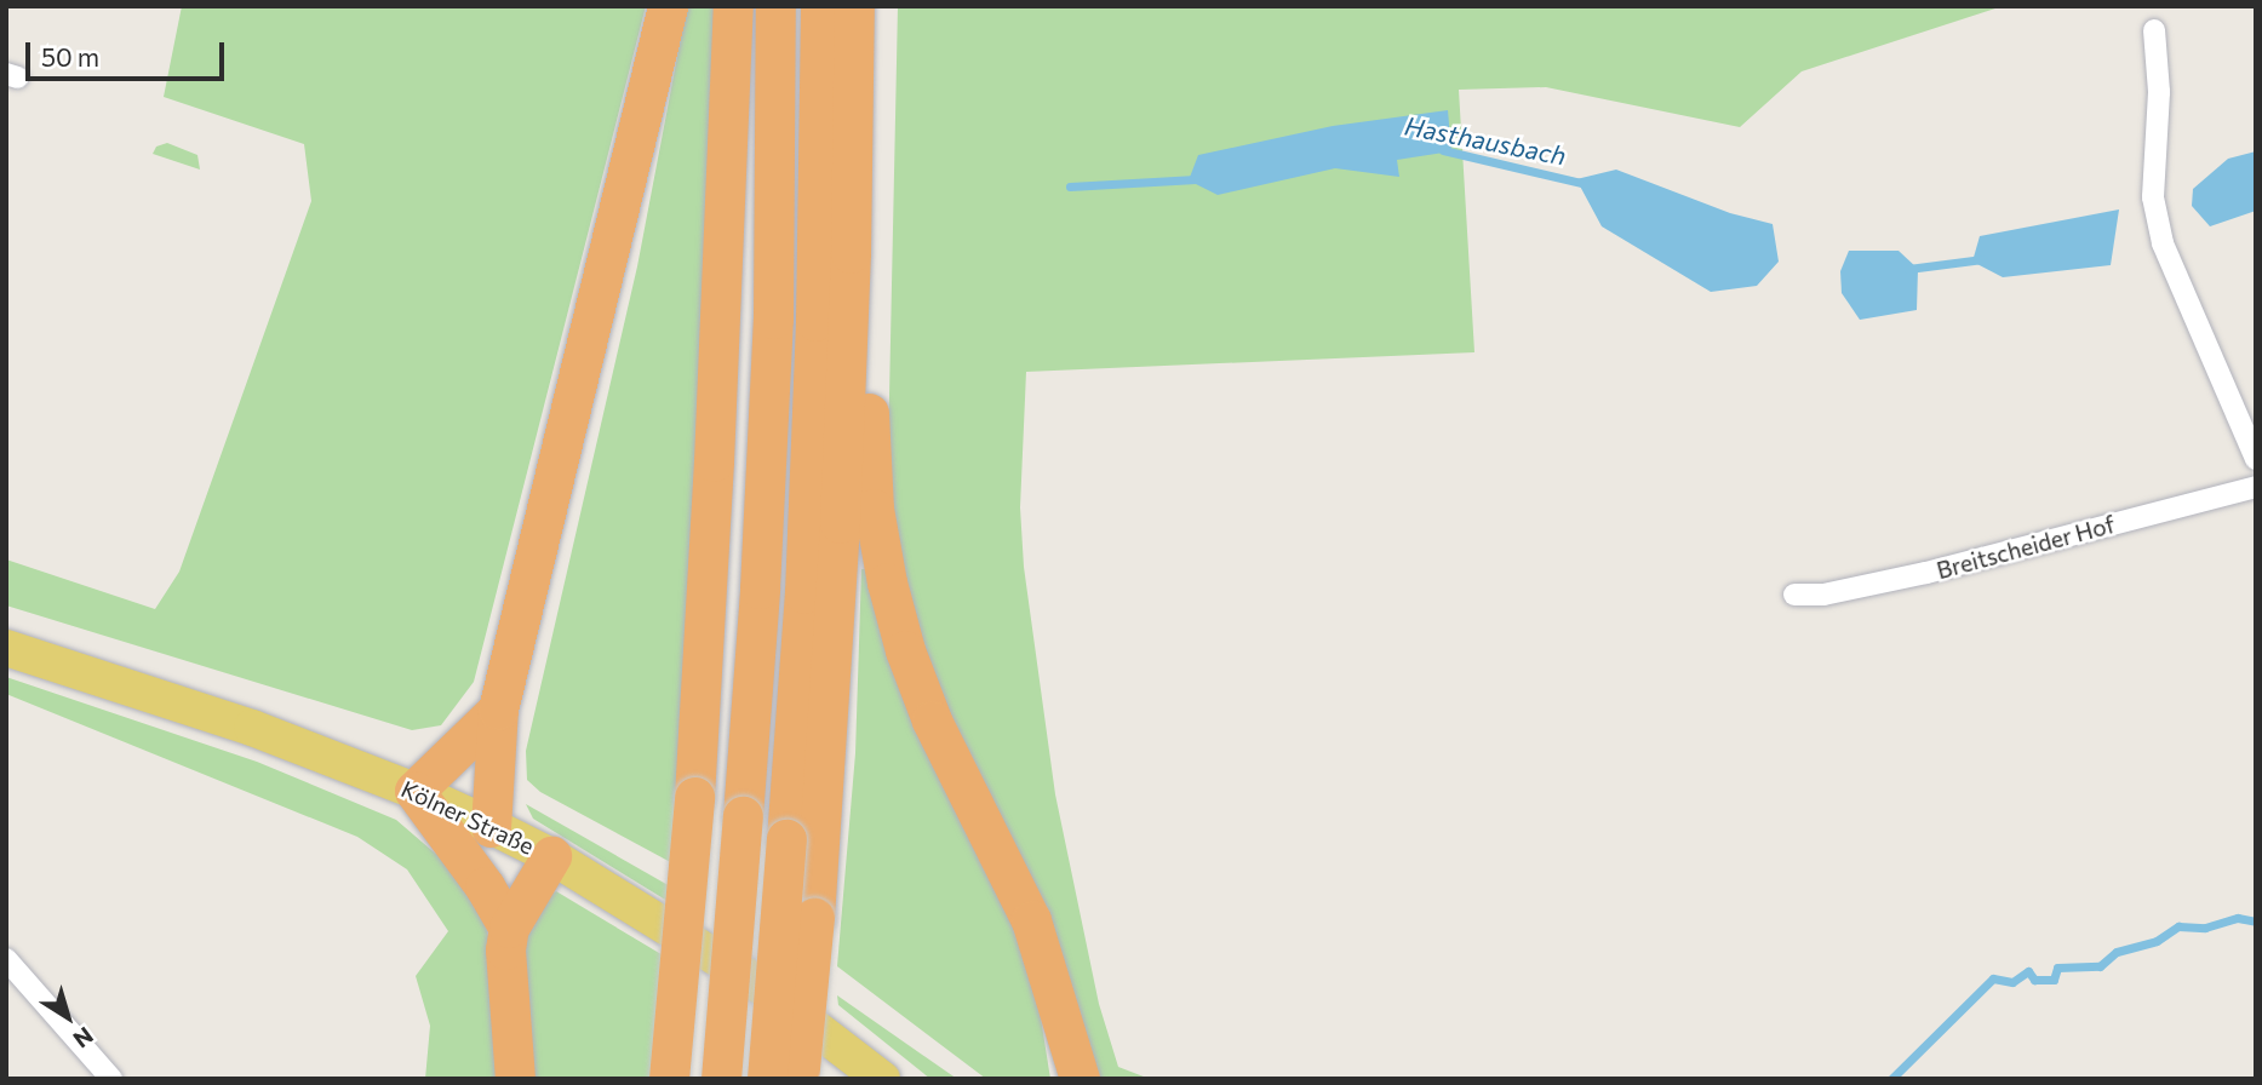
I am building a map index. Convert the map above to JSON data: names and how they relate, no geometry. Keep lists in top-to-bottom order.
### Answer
{
  "streets": {
    "main road": ["Kölner Straße"],
    "street": ["Breitscheider Hof"]
  },
  "water": ["Hasthausbach"],
  "scale_bar": "50 m",
  "north": "bottom right"
}
